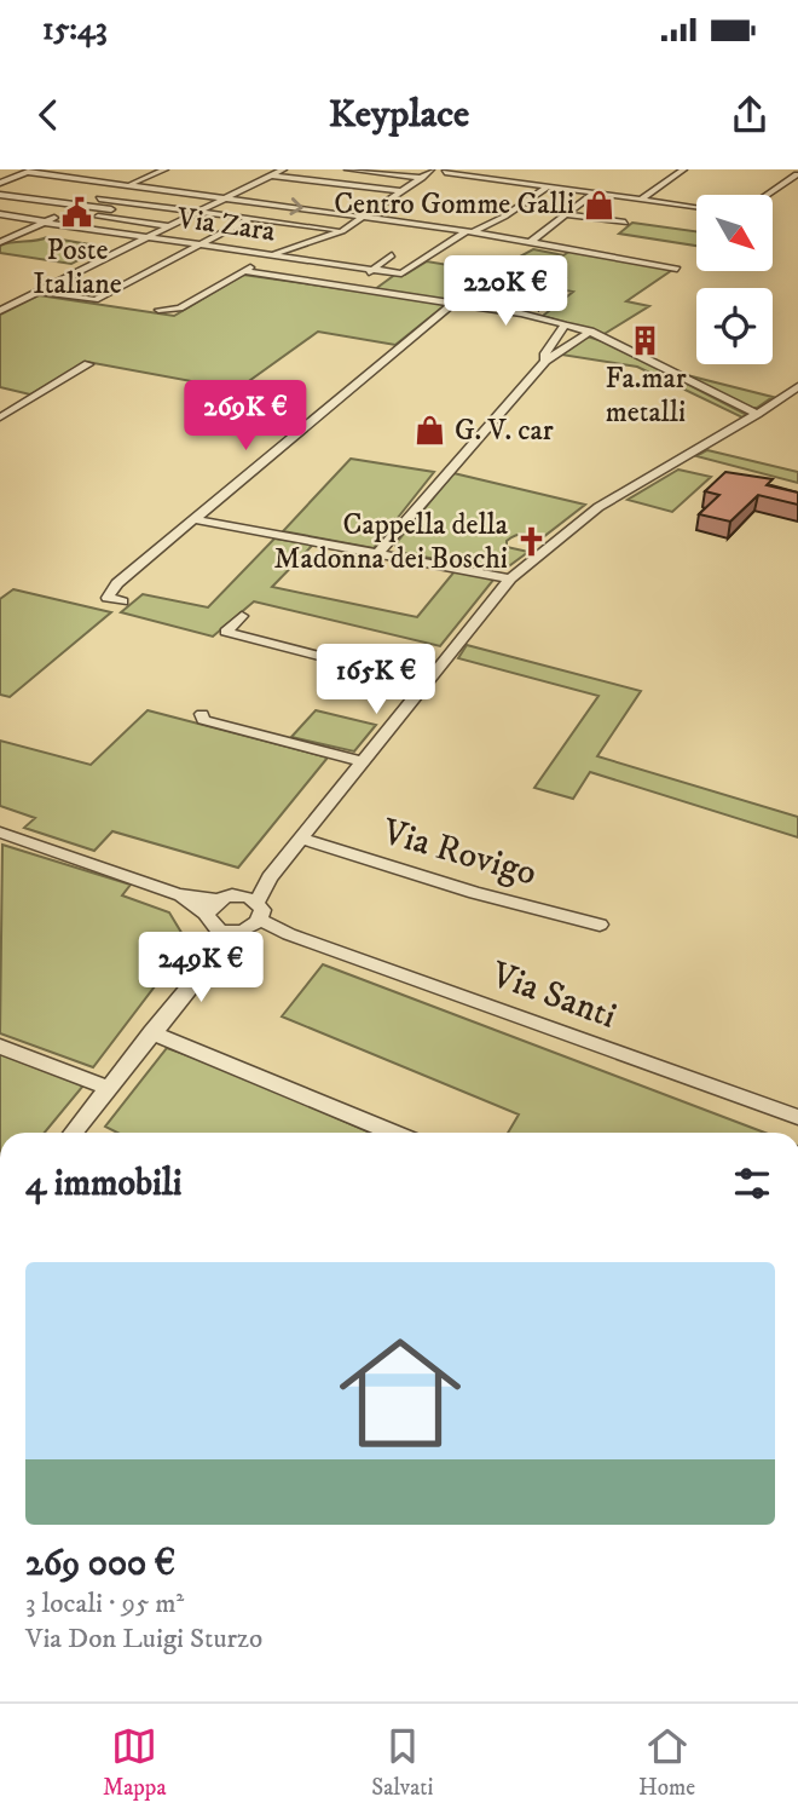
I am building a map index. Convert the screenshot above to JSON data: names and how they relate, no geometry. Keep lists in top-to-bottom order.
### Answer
{
  "streets": {
    "street": ["Via Zara", "Via Rovigo", "Via Santi"]
  },
  "places": {
    "shop": ["Centro Gomme Galli", "G. V. car"],
    "public building": ["Poste Italiane"],
    "building": ["Fa.mar metalli"],
    "church": ["Cappella della Madonna dei Boschi"]
  },
  "north": "bottom right",
  "page": {
    "status": "15:43",
    "header": "Keyplace",
    "price": [
      "220K €",
      "269K €",
      "165K €",
      "249K €"
    ],
    "heading": "4 immobili",
    "list": [
      {
        "name": "269 000 €",
        "note": "3 locali · 95 m² · Via Don Luigi Sturzo"
      }
    ],
    "tabs": ["Mappa", "Salvati", "Home"]
  }
}
